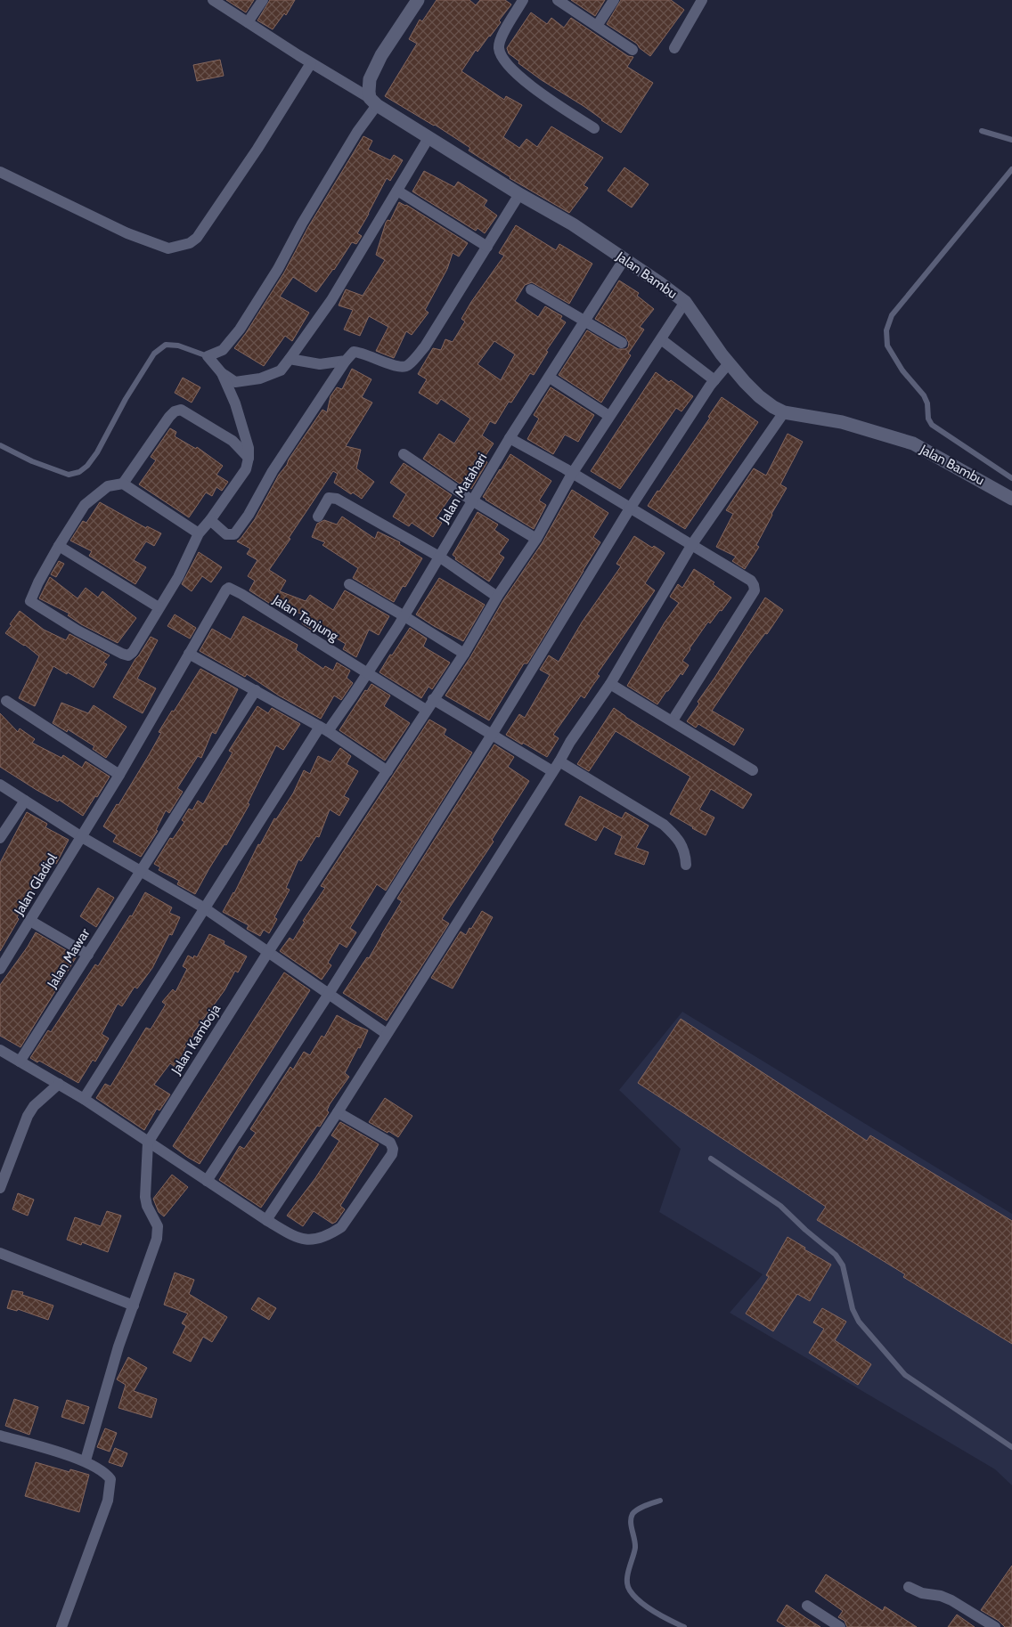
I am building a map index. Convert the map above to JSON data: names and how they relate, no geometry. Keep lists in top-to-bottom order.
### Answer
{
  "streets": {
    "street": [
      "Jalan Bambu",
      "Jalan Matahari",
      "Jalan Tanjung",
      "Jalan Gladiol",
      "Jalan Mawar",
      "Jalan Kamboja"
    ]
  },
  "crossings": [
    ["Jalan Bambu", "Jalan Matahari"],
    ["Jalan Bambu", "Jalan Kamboja"],
    ["Jalan Matahari", "Jalan Tanjung"],
    ["Jalan Tanjung", "Jalan Gladiol"],
    ["Jalan Tanjung", "Jalan Kamboja"]
  ]
}
